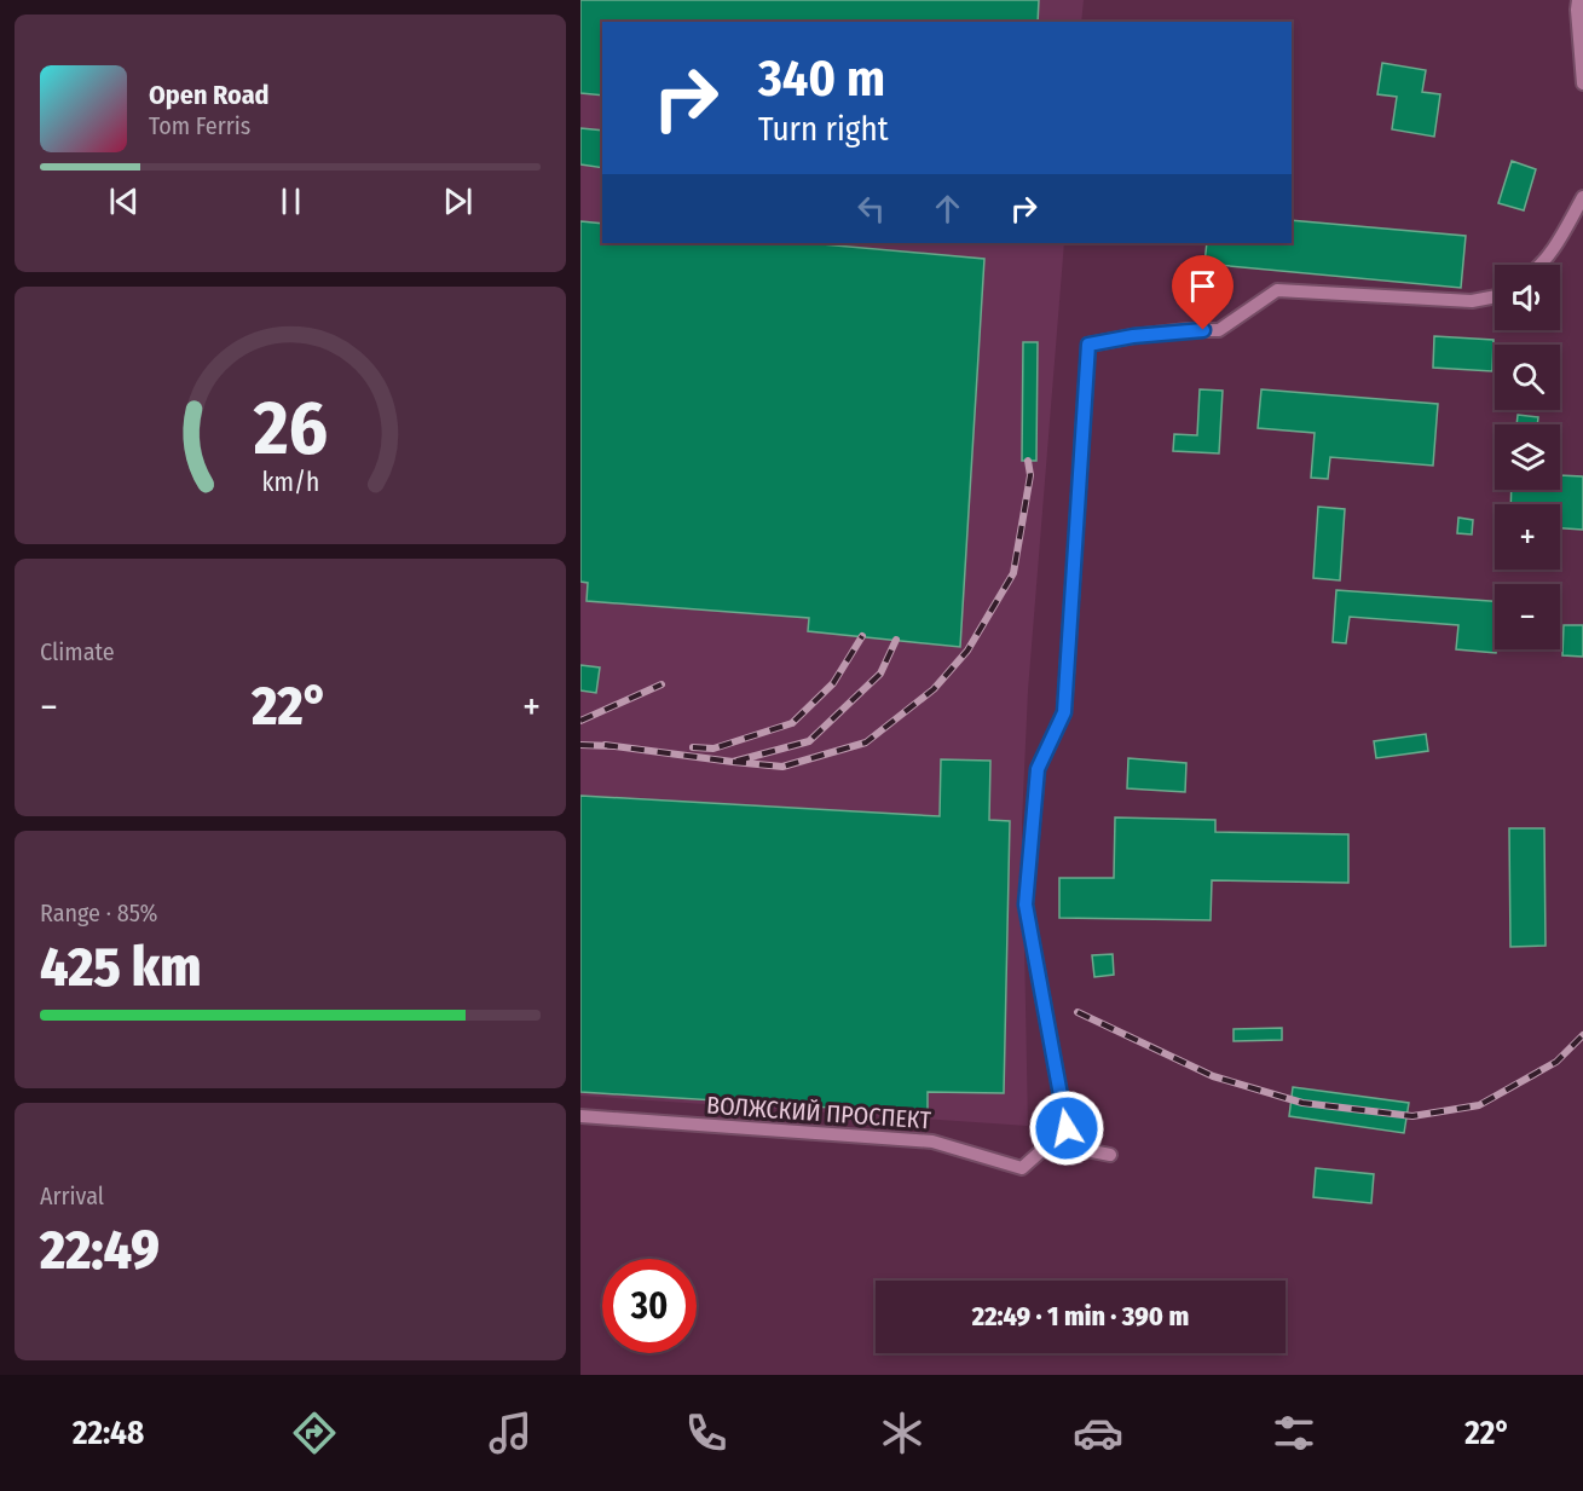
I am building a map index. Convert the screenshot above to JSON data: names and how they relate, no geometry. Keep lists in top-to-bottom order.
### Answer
{
  "streets": {
    "street": ["ВОЛЖСКИЙ ПРОСПЕКТ"]
  },
  "page": {
    "turn": ["340 m", "Turn right"],
    "song": ["Open Road", "Tom Ferris"],
    "map_buttons": ["+", "−"],
    "tile": [
      "Climate",
      ["Range · 85%", "425 km"],
      ["Arrival", "22:49"]
    ],
    "heat": ["−", "22°", "+"],
    "limit": "30",
    "trip": "22:49 · 1 min · 390 m",
    "tabs": ["22:48", "22°"],
    "gauge": ["26", "km/h"]
  }
}
